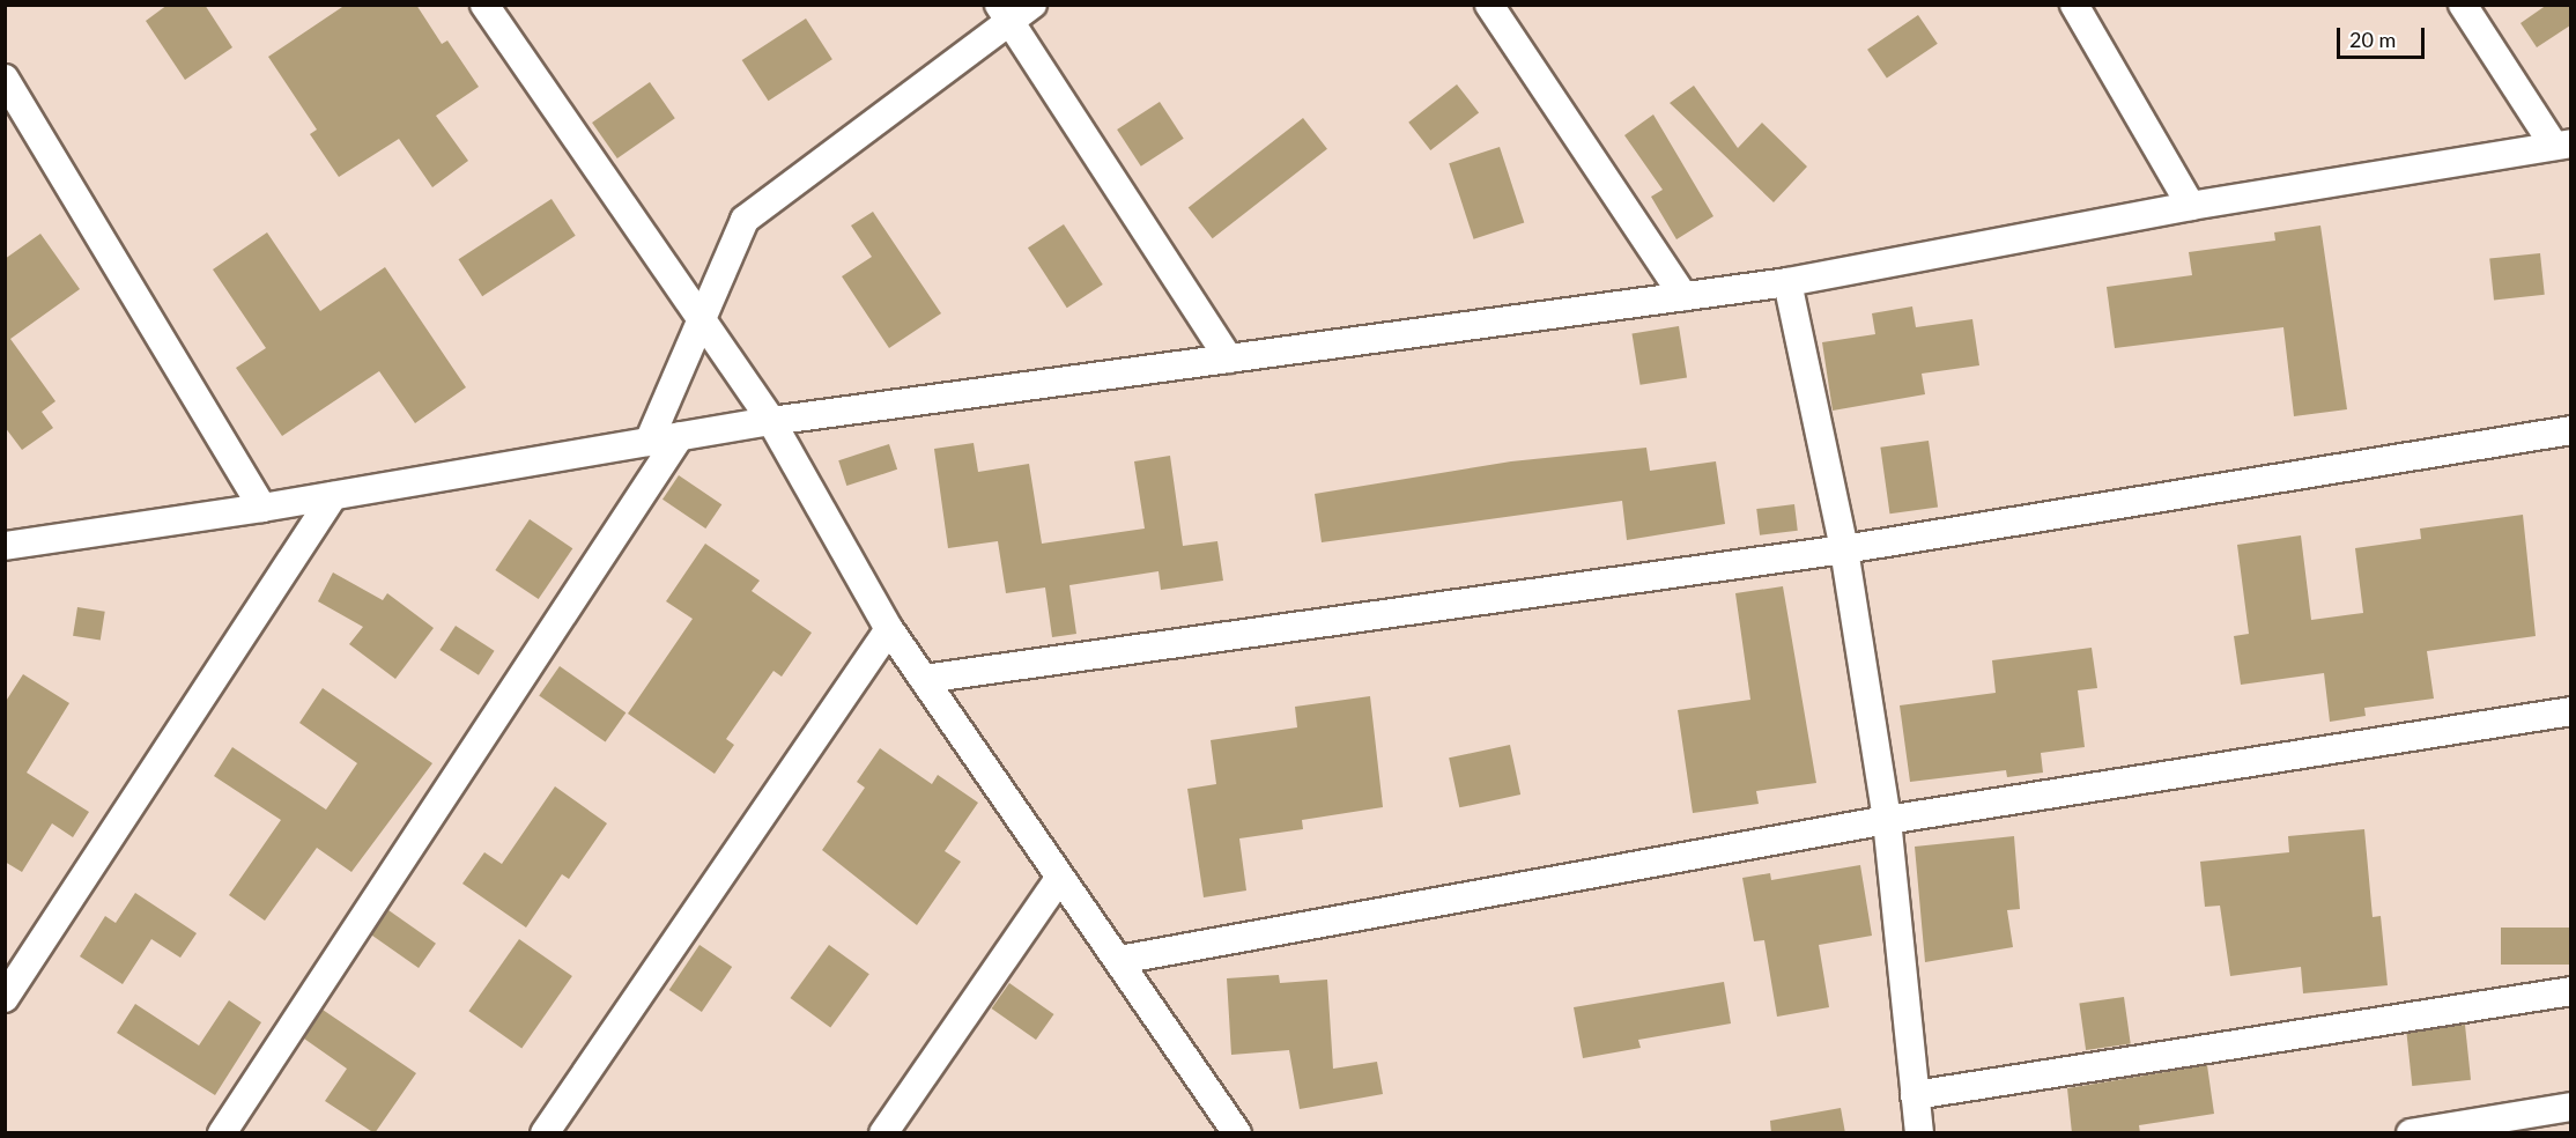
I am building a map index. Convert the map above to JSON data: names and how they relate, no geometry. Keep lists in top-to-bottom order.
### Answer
{
  "scale_bar": "20 m"
}
